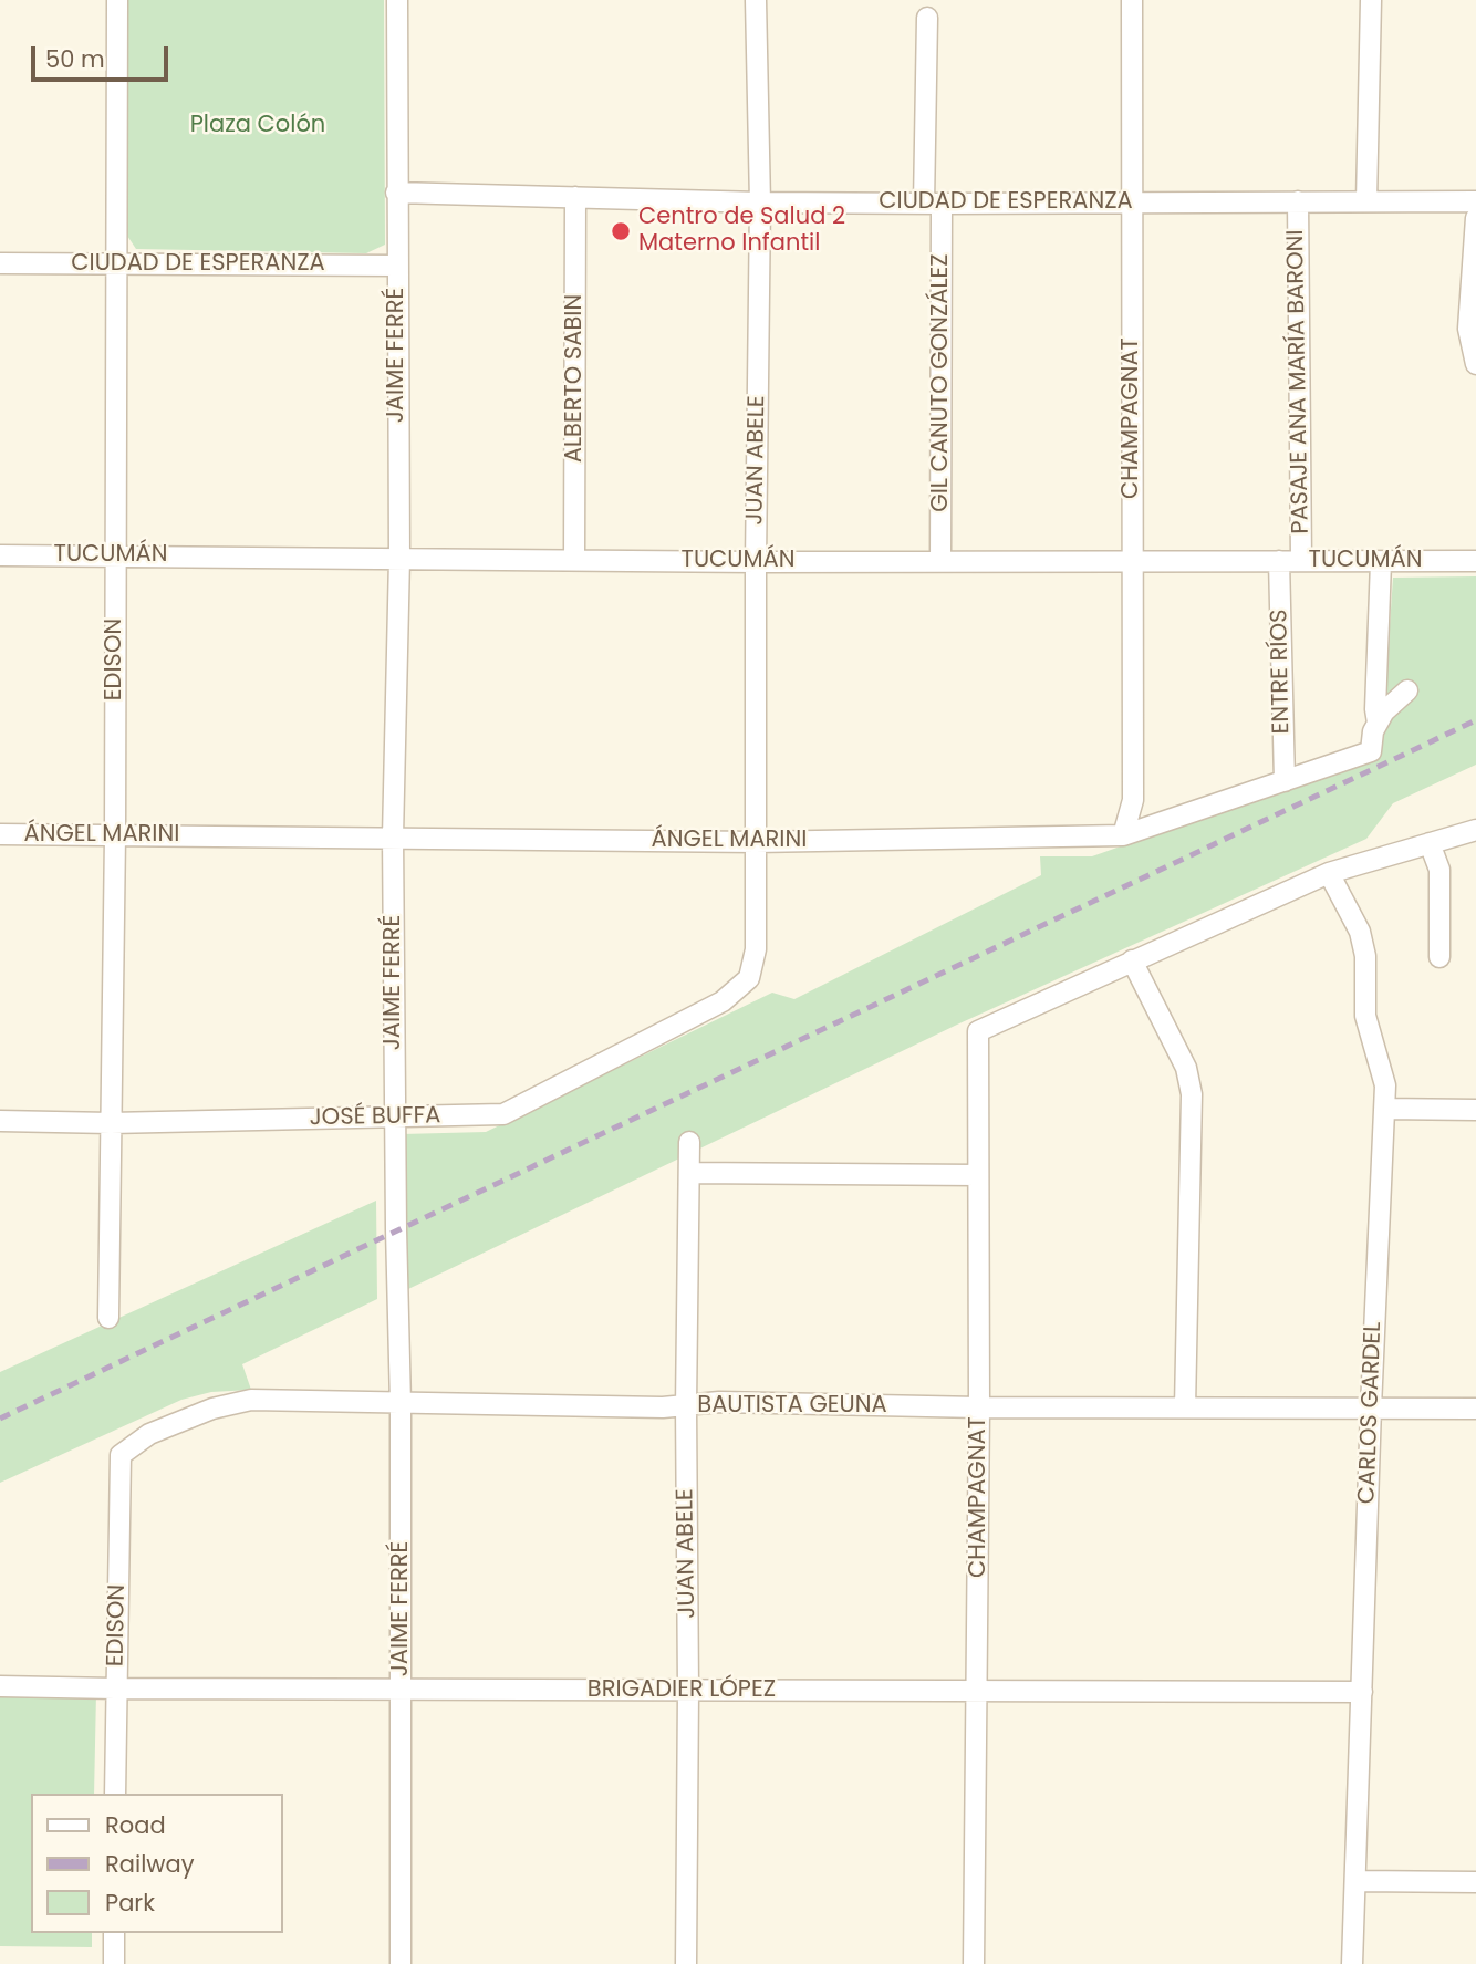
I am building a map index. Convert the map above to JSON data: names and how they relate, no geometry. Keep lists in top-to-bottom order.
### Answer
{
  "streets": {
    "street": [
      "CIUDAD DE ESPERANZA",
      "JAIME FERRÉ",
      "ALBERTO SABIN",
      "PASAJE ANA MARÍA BARONI",
      "GIL CANUTO GONZÁLEZ",
      "CHAMPAGNAT",
      "JUAN ABELE",
      "TUCUMÁN",
      "EDISON",
      "ENTRE RÍOS",
      "ÁNGEL MARINI",
      "JOSÉ BUFFA",
      "BAUTISTA GEUNA",
      "CARLOS GARDEL",
      "BRIGADIER LÓPEZ"
    ]
  },
  "crossings": [
    ["CIUDAD DE ESPERANZA", "JAIME FERRÉ"],
    ["CIUDAD DE ESPERANZA", "ALBERTO SABIN"],
    ["CIUDAD DE ESPERANZA", "PASAJE ANA MARÍA BARONI"],
    ["CIUDAD DE ESPERANZA", "GIL CANUTO GONZÁLEZ"],
    ["CIUDAD DE ESPERANZA", "CHAMPAGNAT"],
    ["CIUDAD DE ESPERANZA", "JUAN ABELE"],
    ["CIUDAD DE ESPERANZA", "EDISON"],
    ["JAIME FERRÉ", "TUCUMÁN"],
    ["JAIME FERRÉ", "ÁNGEL MARINI"],
    ["JAIME FERRÉ", "JOSÉ BUFFA"],
    ["JAIME FERRÉ", "BAUTISTA GEUNA"],
    ["JAIME FERRÉ", "BRIGADIER LÓPEZ"],
    ["ALBERTO SABIN", "TUCUMÁN"],
    ["PASAJE ANA MARÍA BARONI", "TUCUMÁN"],
    ["GIL CANUTO GONZÁLEZ", "TUCUMÁN"],
    ["CHAMPAGNAT", "TUCUMÁN"],
    ["CHAMPAGNAT", "ÁNGEL MARINI"],
    ["CHAMPAGNAT", "BAUTISTA GEUNA"],
    ["CHAMPAGNAT", "BRIGADIER LÓPEZ"],
    ["JUAN ABELE", "TUCUMÁN"],
    ["JUAN ABELE", "ÁNGEL MARINI"],
    ["JUAN ABELE", "JOSÉ BUFFA"],
    ["JUAN ABELE", "BAUTISTA GEUNA"],
    ["JUAN ABELE", "BRIGADIER LÓPEZ"],
    ["TUCUMÁN", "EDISON"],
    ["TUCUMÁN", "ENTRE RÍOS"],
    ["EDISON", "ÁNGEL MARINI"],
    ["EDISON", "JOSÉ BUFFA"],
    ["EDISON", "BAUTISTA GEUNA"],
    ["EDISON", "BRIGADIER LÓPEZ"],
    ["ENTRE RÍOS", "ÁNGEL MARINI"],
    ["BAUTISTA GEUNA", "CARLOS GARDEL"],
    ["CARLOS GARDEL", "BRIGADIER LÓPEZ"]
  ],
  "parks": ["Plaza Colón"],
  "places": ["Centro de Salud 2 Materno Infantil"],
  "legend": ["Road", "Railway", "Park"],
  "scale_bar": "50 m"
}
